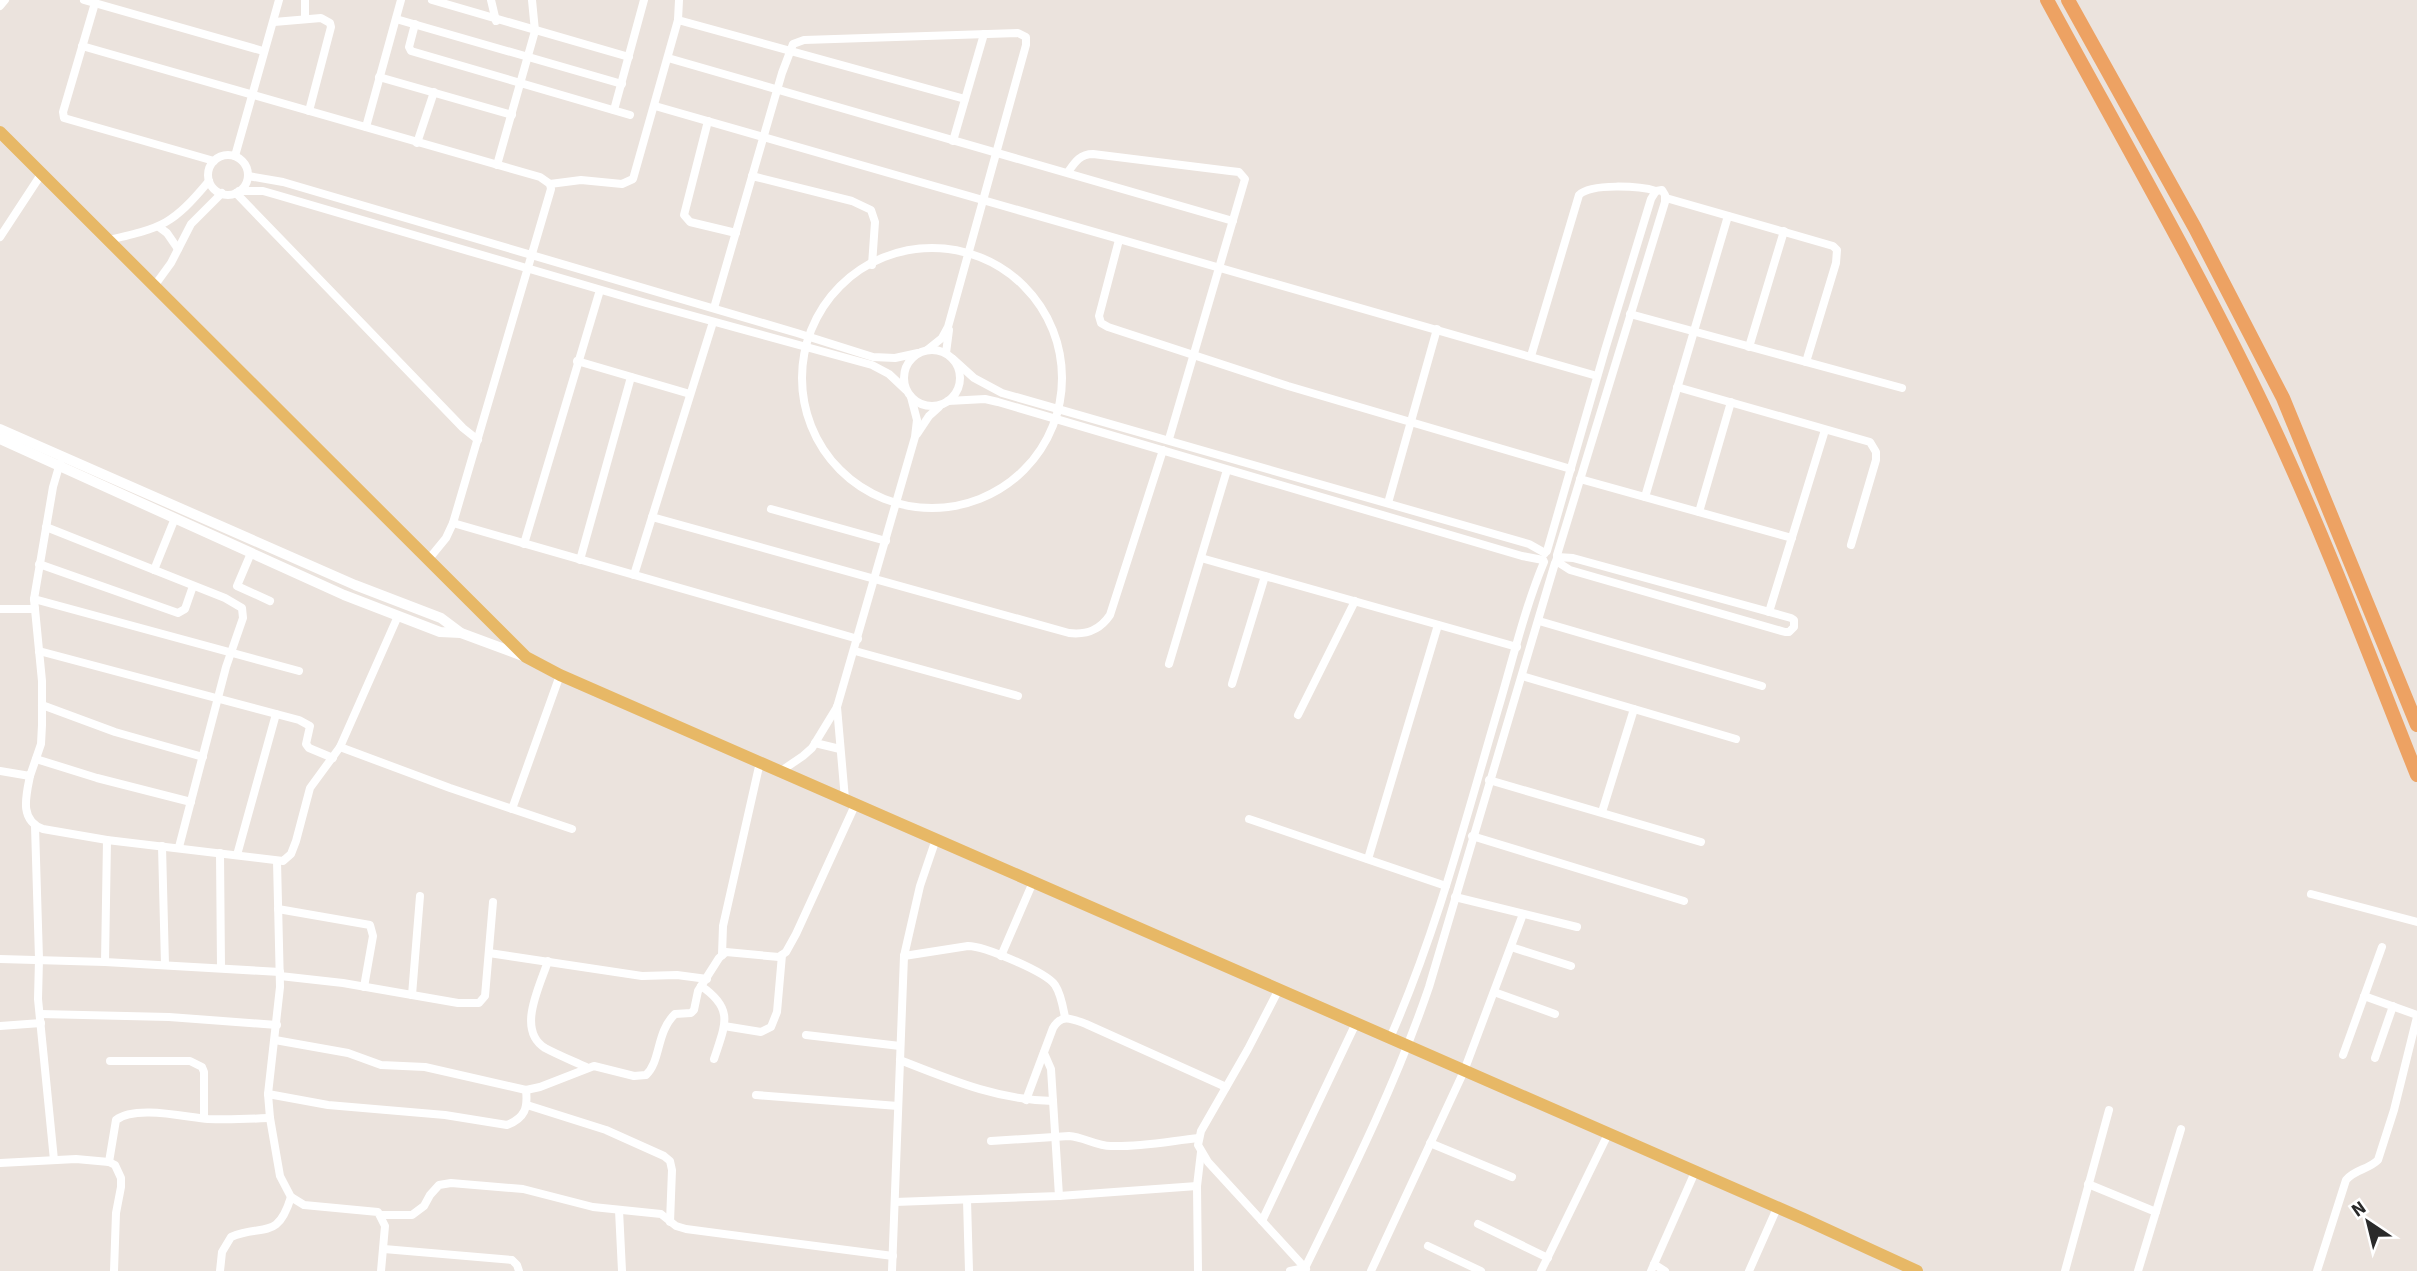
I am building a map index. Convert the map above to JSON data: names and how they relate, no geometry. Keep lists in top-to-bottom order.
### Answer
{
  "north": "top left"
}
